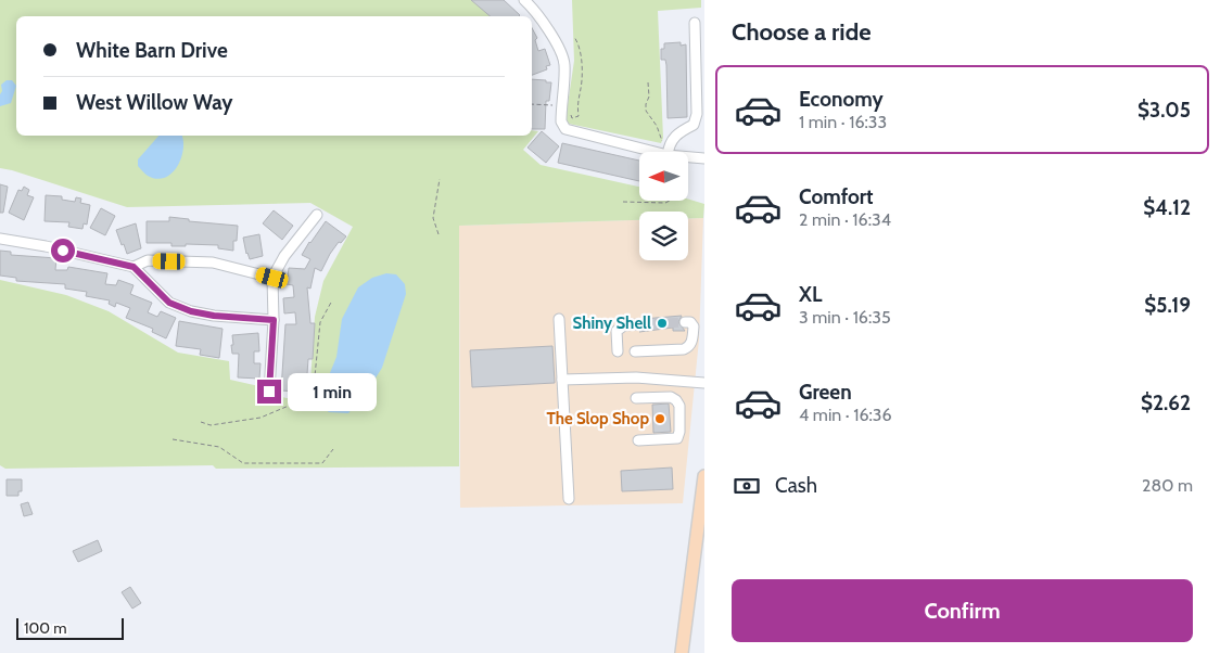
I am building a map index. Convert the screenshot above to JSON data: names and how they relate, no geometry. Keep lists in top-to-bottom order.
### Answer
{
  "places": ["Shiny Shell", "The Slop Shop"],
  "scale_bar": "100 m",
  "north": "left",
  "page": {
    "heading": "Choose a ride",
    "banner": ["White Barn Drive", "West Willow Way"],
    "list": [
      {
        "name": "Economy",
        "note": "1 min · 16:33",
        "value": "$3.05"
      },
      {
        "name": "Comfort",
        "note": "2 min · 16:34",
        "value": "$4.12"
      },
      {
        "name": "XL",
        "note": "3 min · 16:35",
        "value": "$5.19"
      },
      {
        "name": "Green",
        "note": "4 min · 16:36",
        "value": "$2.62"
      }
    ],
    "bubble": "1 min",
    "pay": ["Cash", "280 m"],
    "buttons": "Confirm",
    "scale": "100 m"
  }
}
